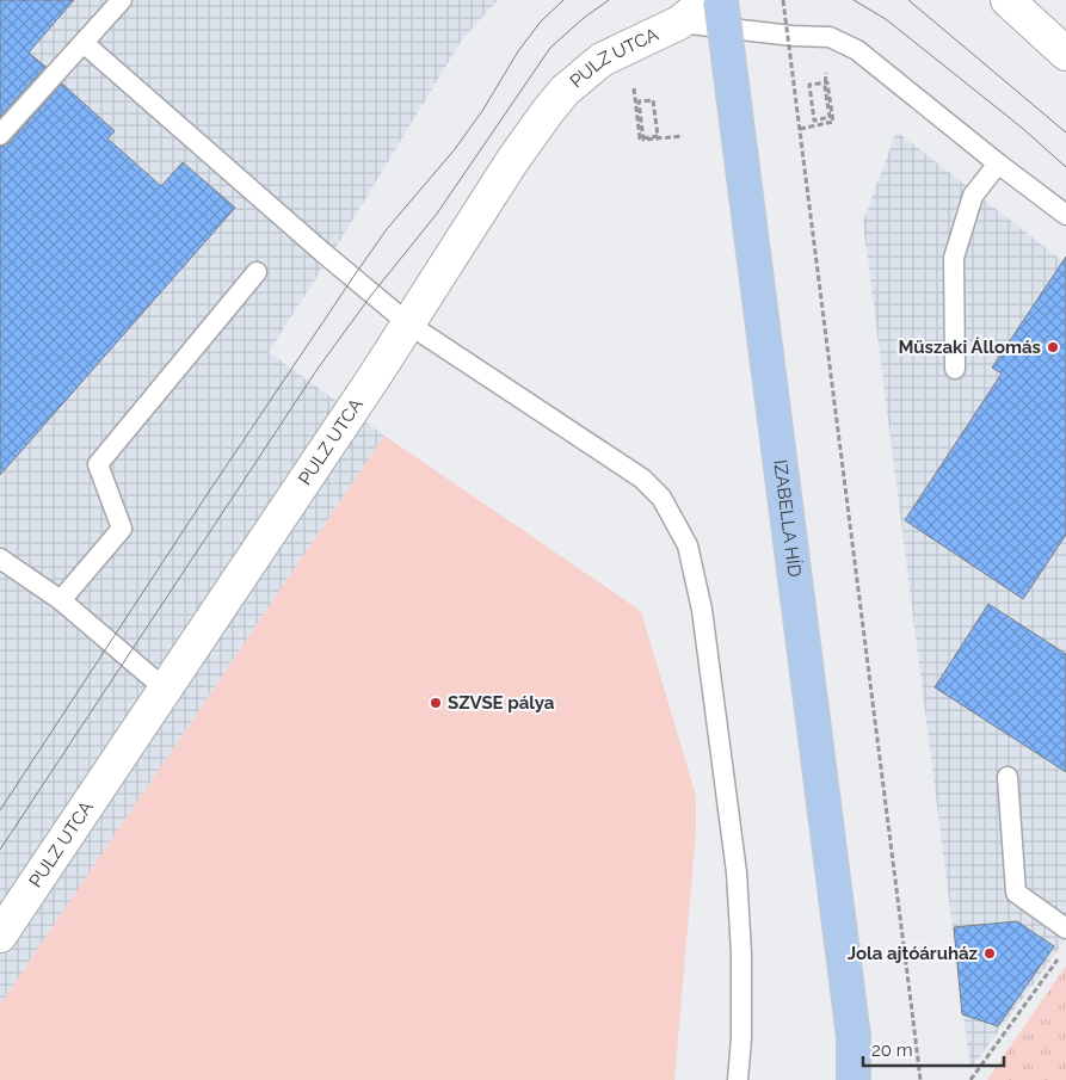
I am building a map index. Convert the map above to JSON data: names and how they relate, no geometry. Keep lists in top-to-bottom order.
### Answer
{
  "streets": {
    "main road": ["IZABELLA HÍD"],
    "street": ["PULZ UTCA"]
  },
  "places": ["Műszaki Állomás", "SZVSE pálya", "Jola ajtóáruház"],
  "scale_bar": "20 m"
}
